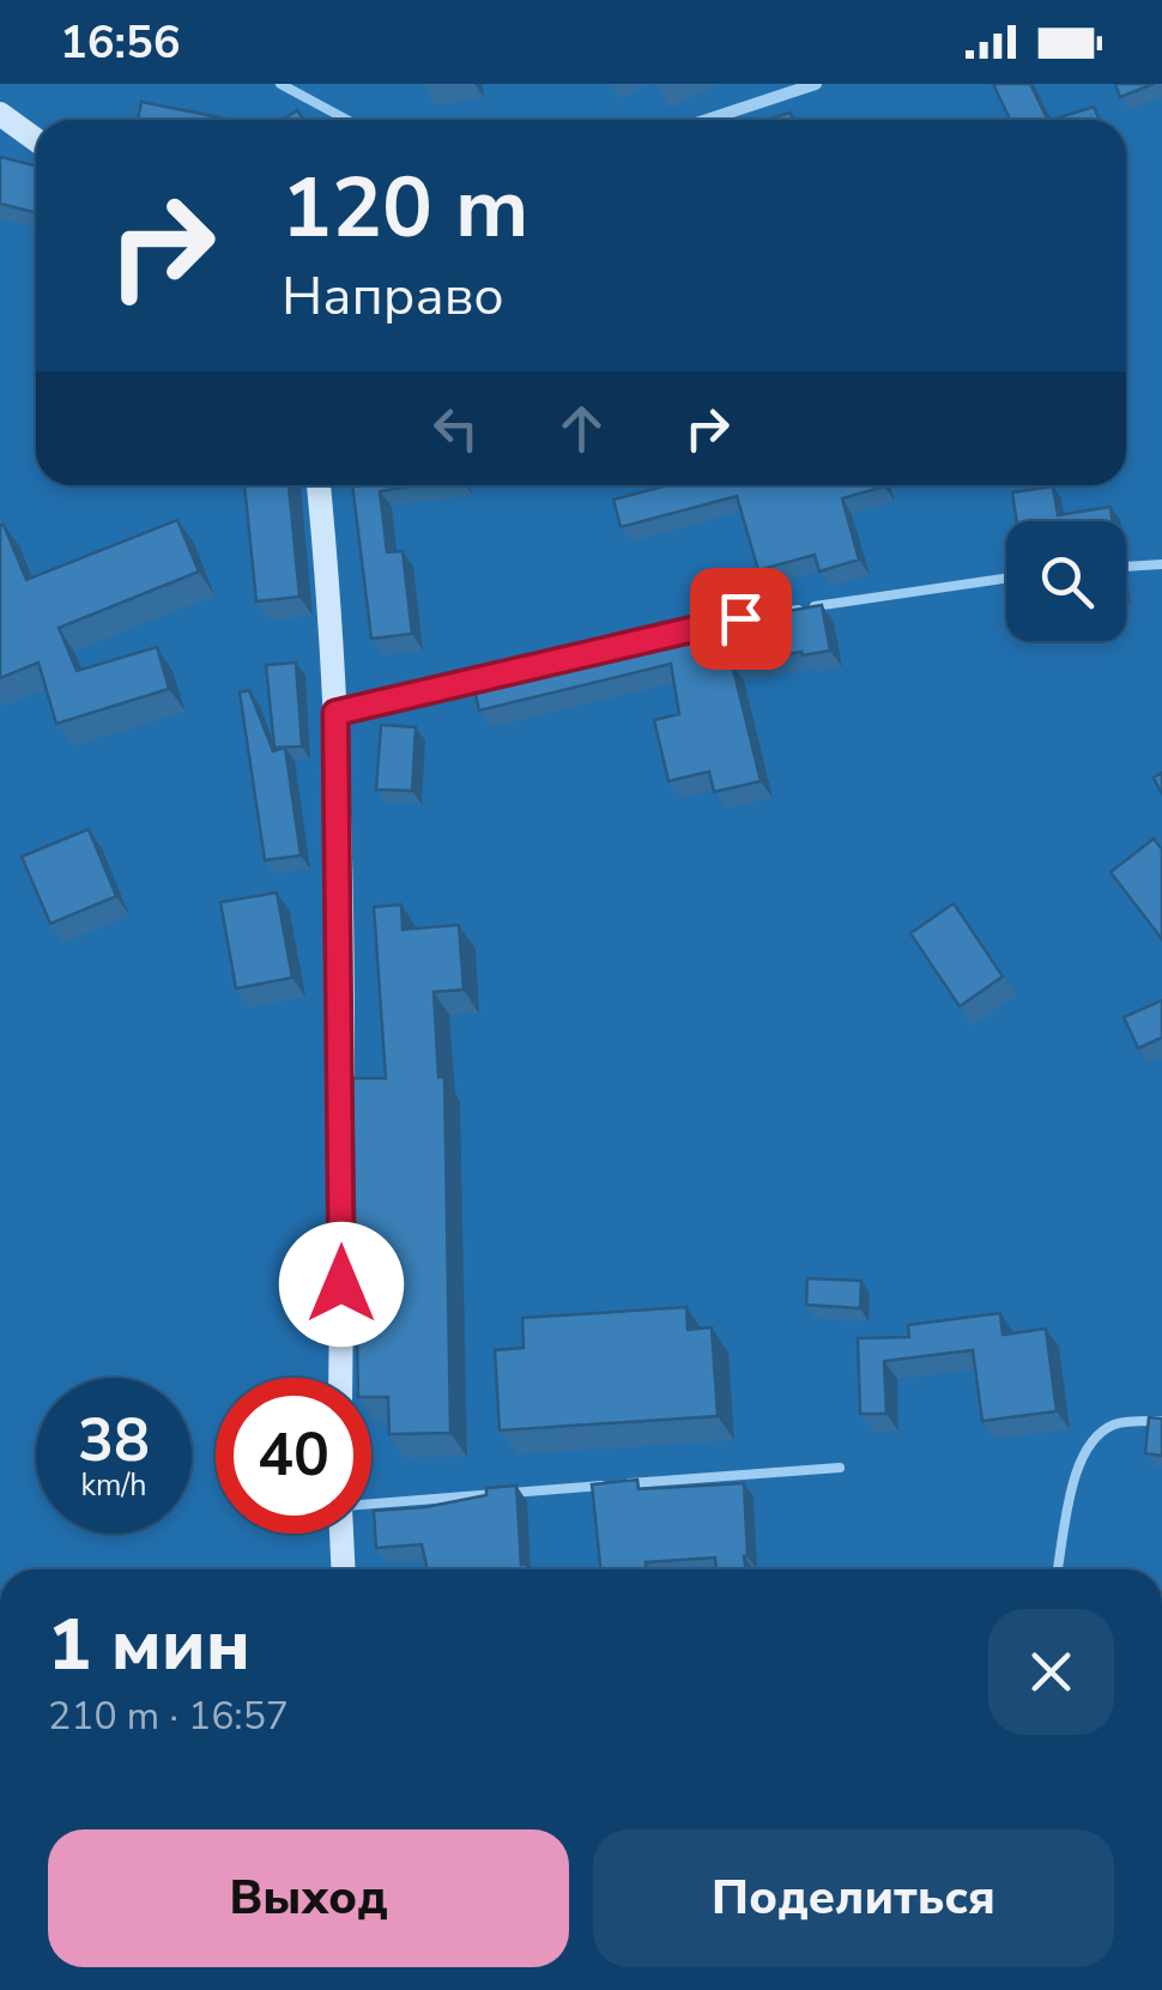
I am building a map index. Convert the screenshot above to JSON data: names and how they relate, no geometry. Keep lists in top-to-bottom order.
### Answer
{
  "page": {
    "status": "16:56",
    "turn": ["120 m", "Направо"],
    "speed": "38 km/h",
    "limit": "40",
    "heading": ["1 мин", "210 m · 16:57"],
    "buttons": ["Выход", "Поделиться"]
  }
}
